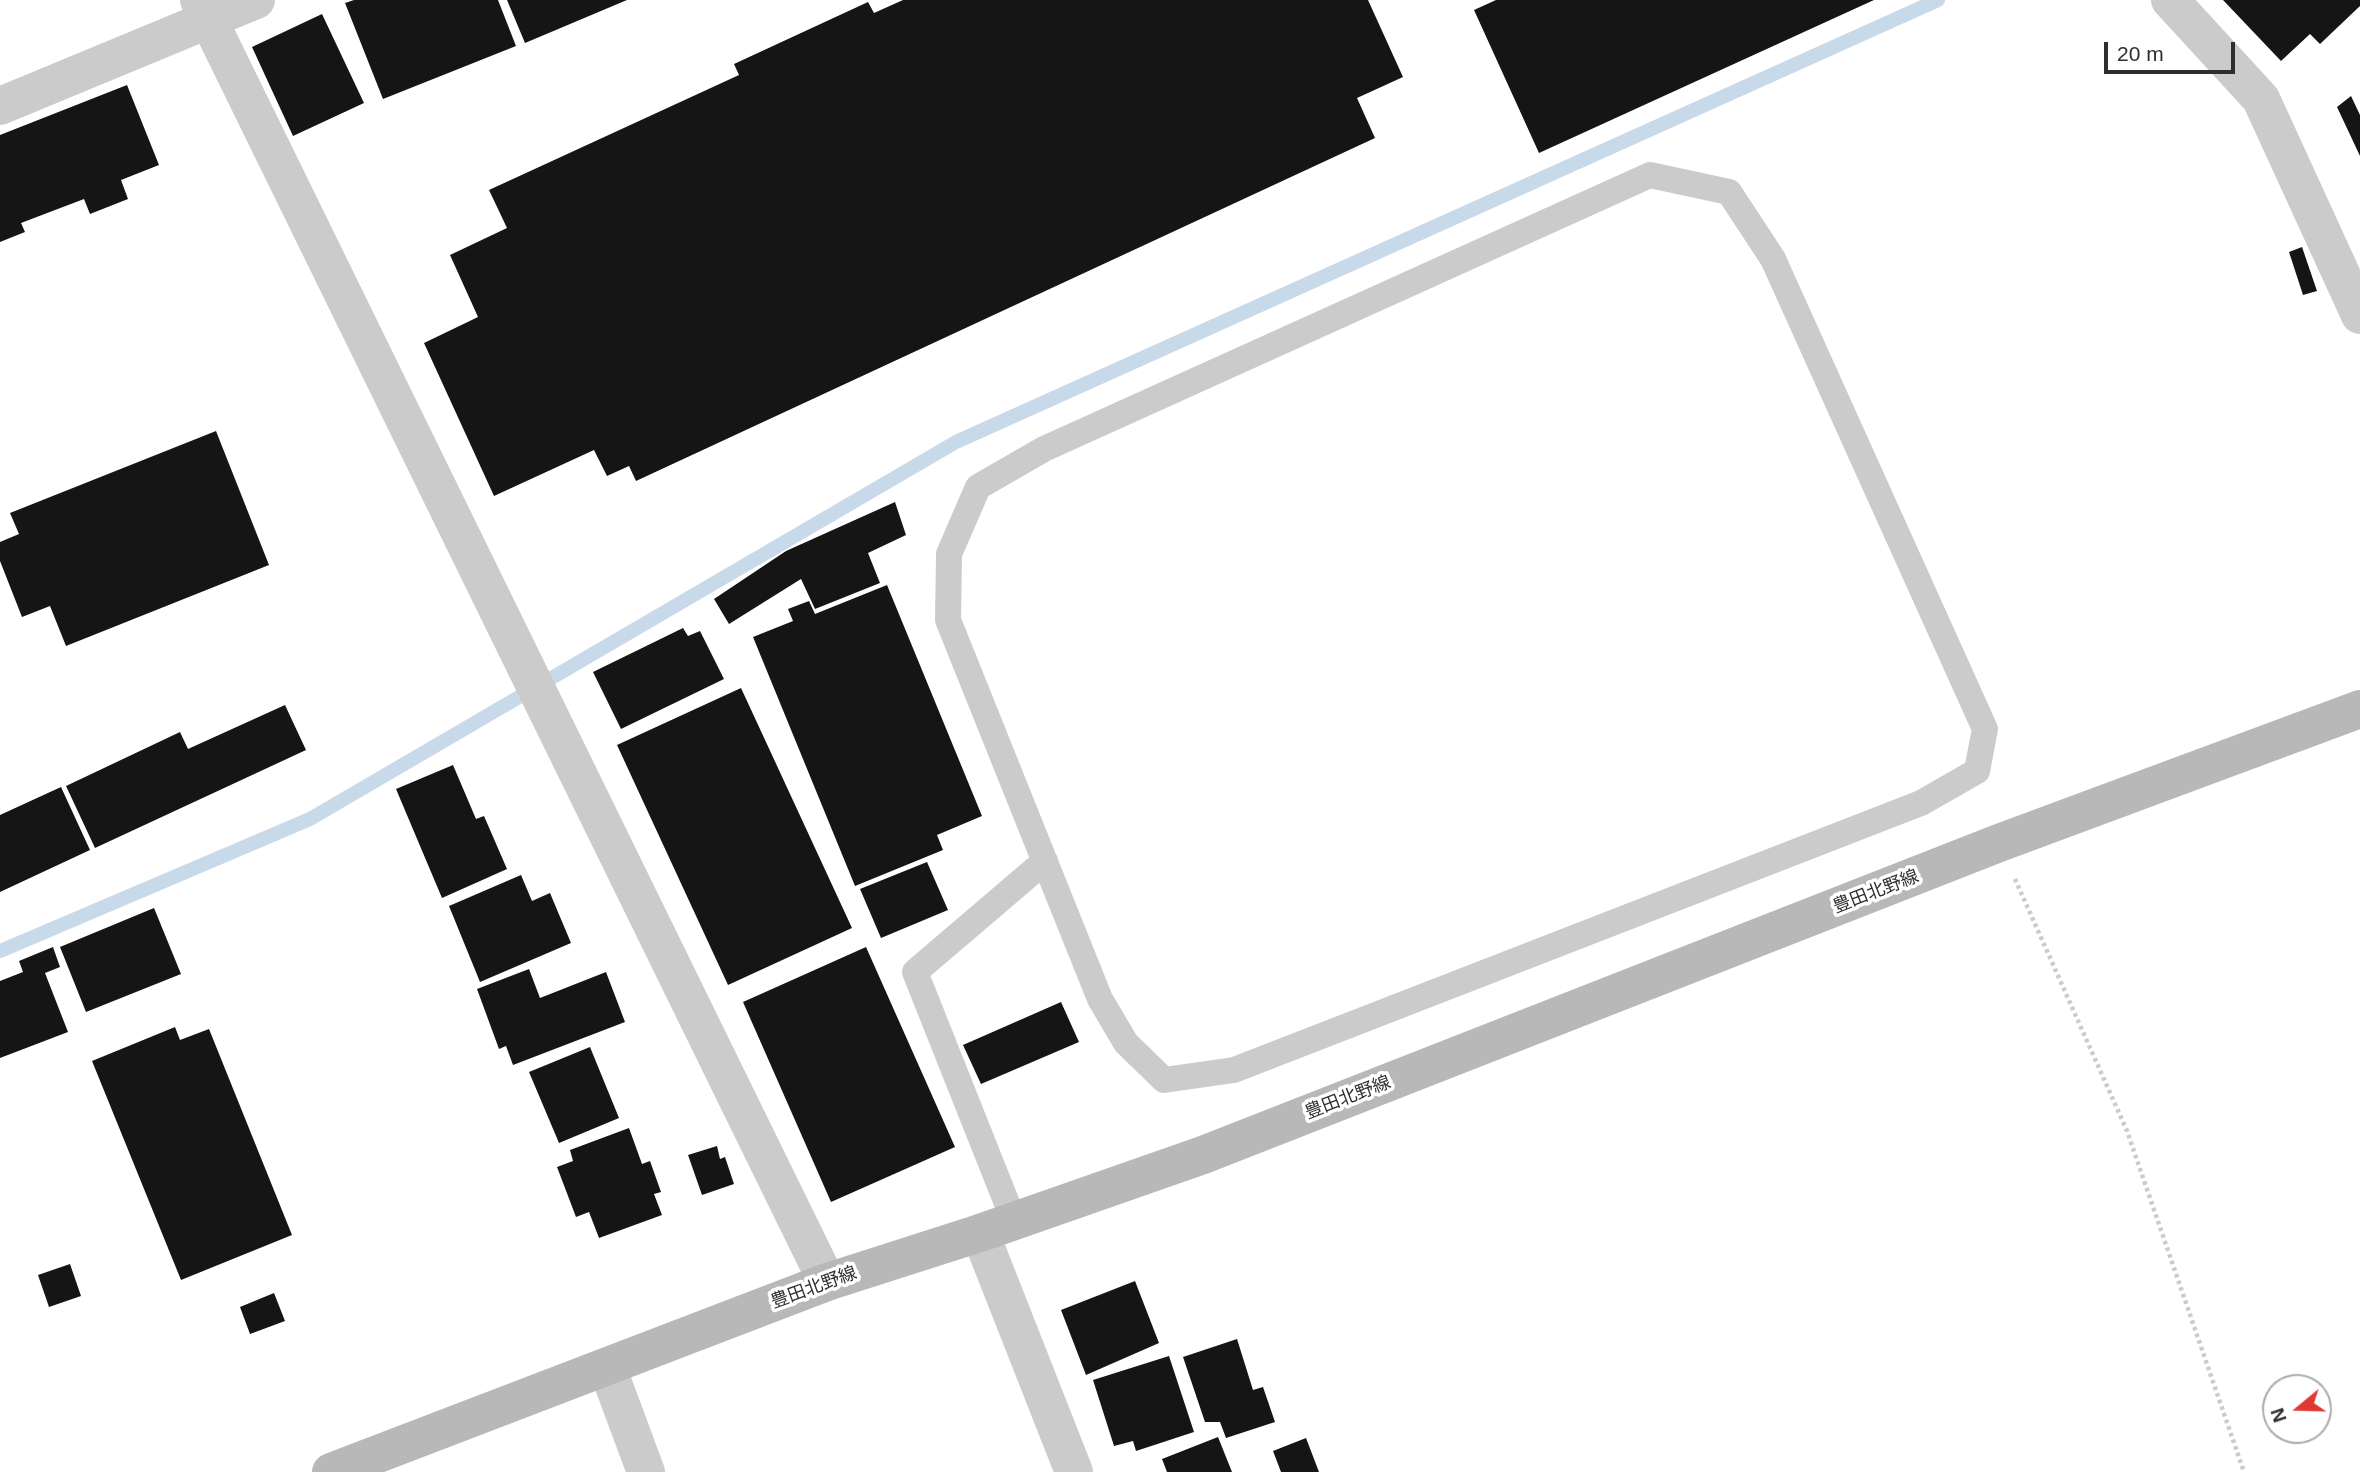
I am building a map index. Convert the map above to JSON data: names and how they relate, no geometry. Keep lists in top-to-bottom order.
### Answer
{
  "streets": {
    "main road": ["豊田北野線"]
  },
  "scale_bar": "20 m",
  "north": "left"
}
